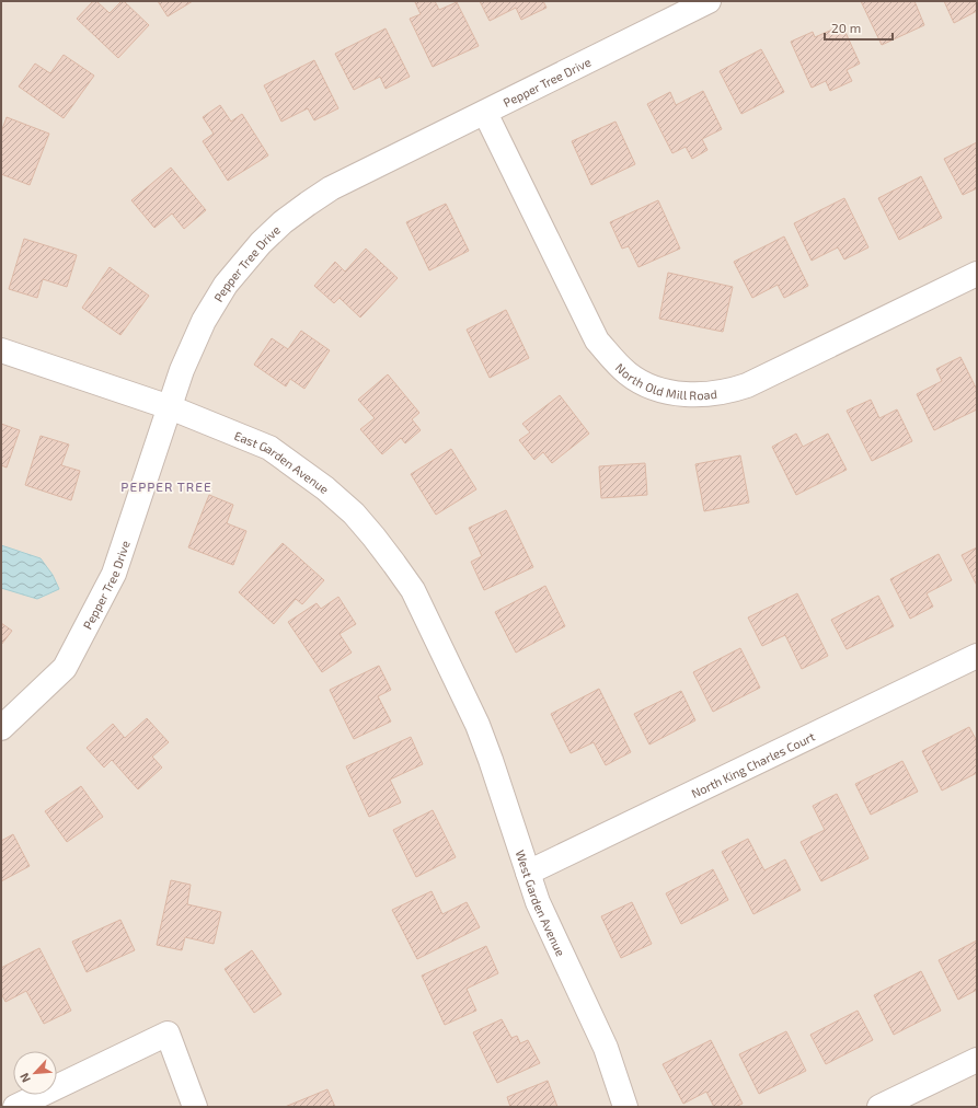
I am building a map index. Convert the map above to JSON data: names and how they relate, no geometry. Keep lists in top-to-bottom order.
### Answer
{
  "streets": {
    "street": [
      "Pepper Tree Drive",
      "North Old Mill Road",
      "East Garden Avenue",
      "North King Charles Court",
      "West Garden Avenue"
    ]
  },
  "crossings": [
    ["Pepper Tree Drive", "North Old Mill Road"],
    ["Pepper Tree Drive", "East Garden Avenue"],
    ["East Garden Avenue", "West Garden Avenue"],
    ["North King Charles Court", "West Garden Avenue"]
  ],
  "districts": ["PEPPER TREE"],
  "scale_bar": "20 m",
  "north": "bottom left"
}
